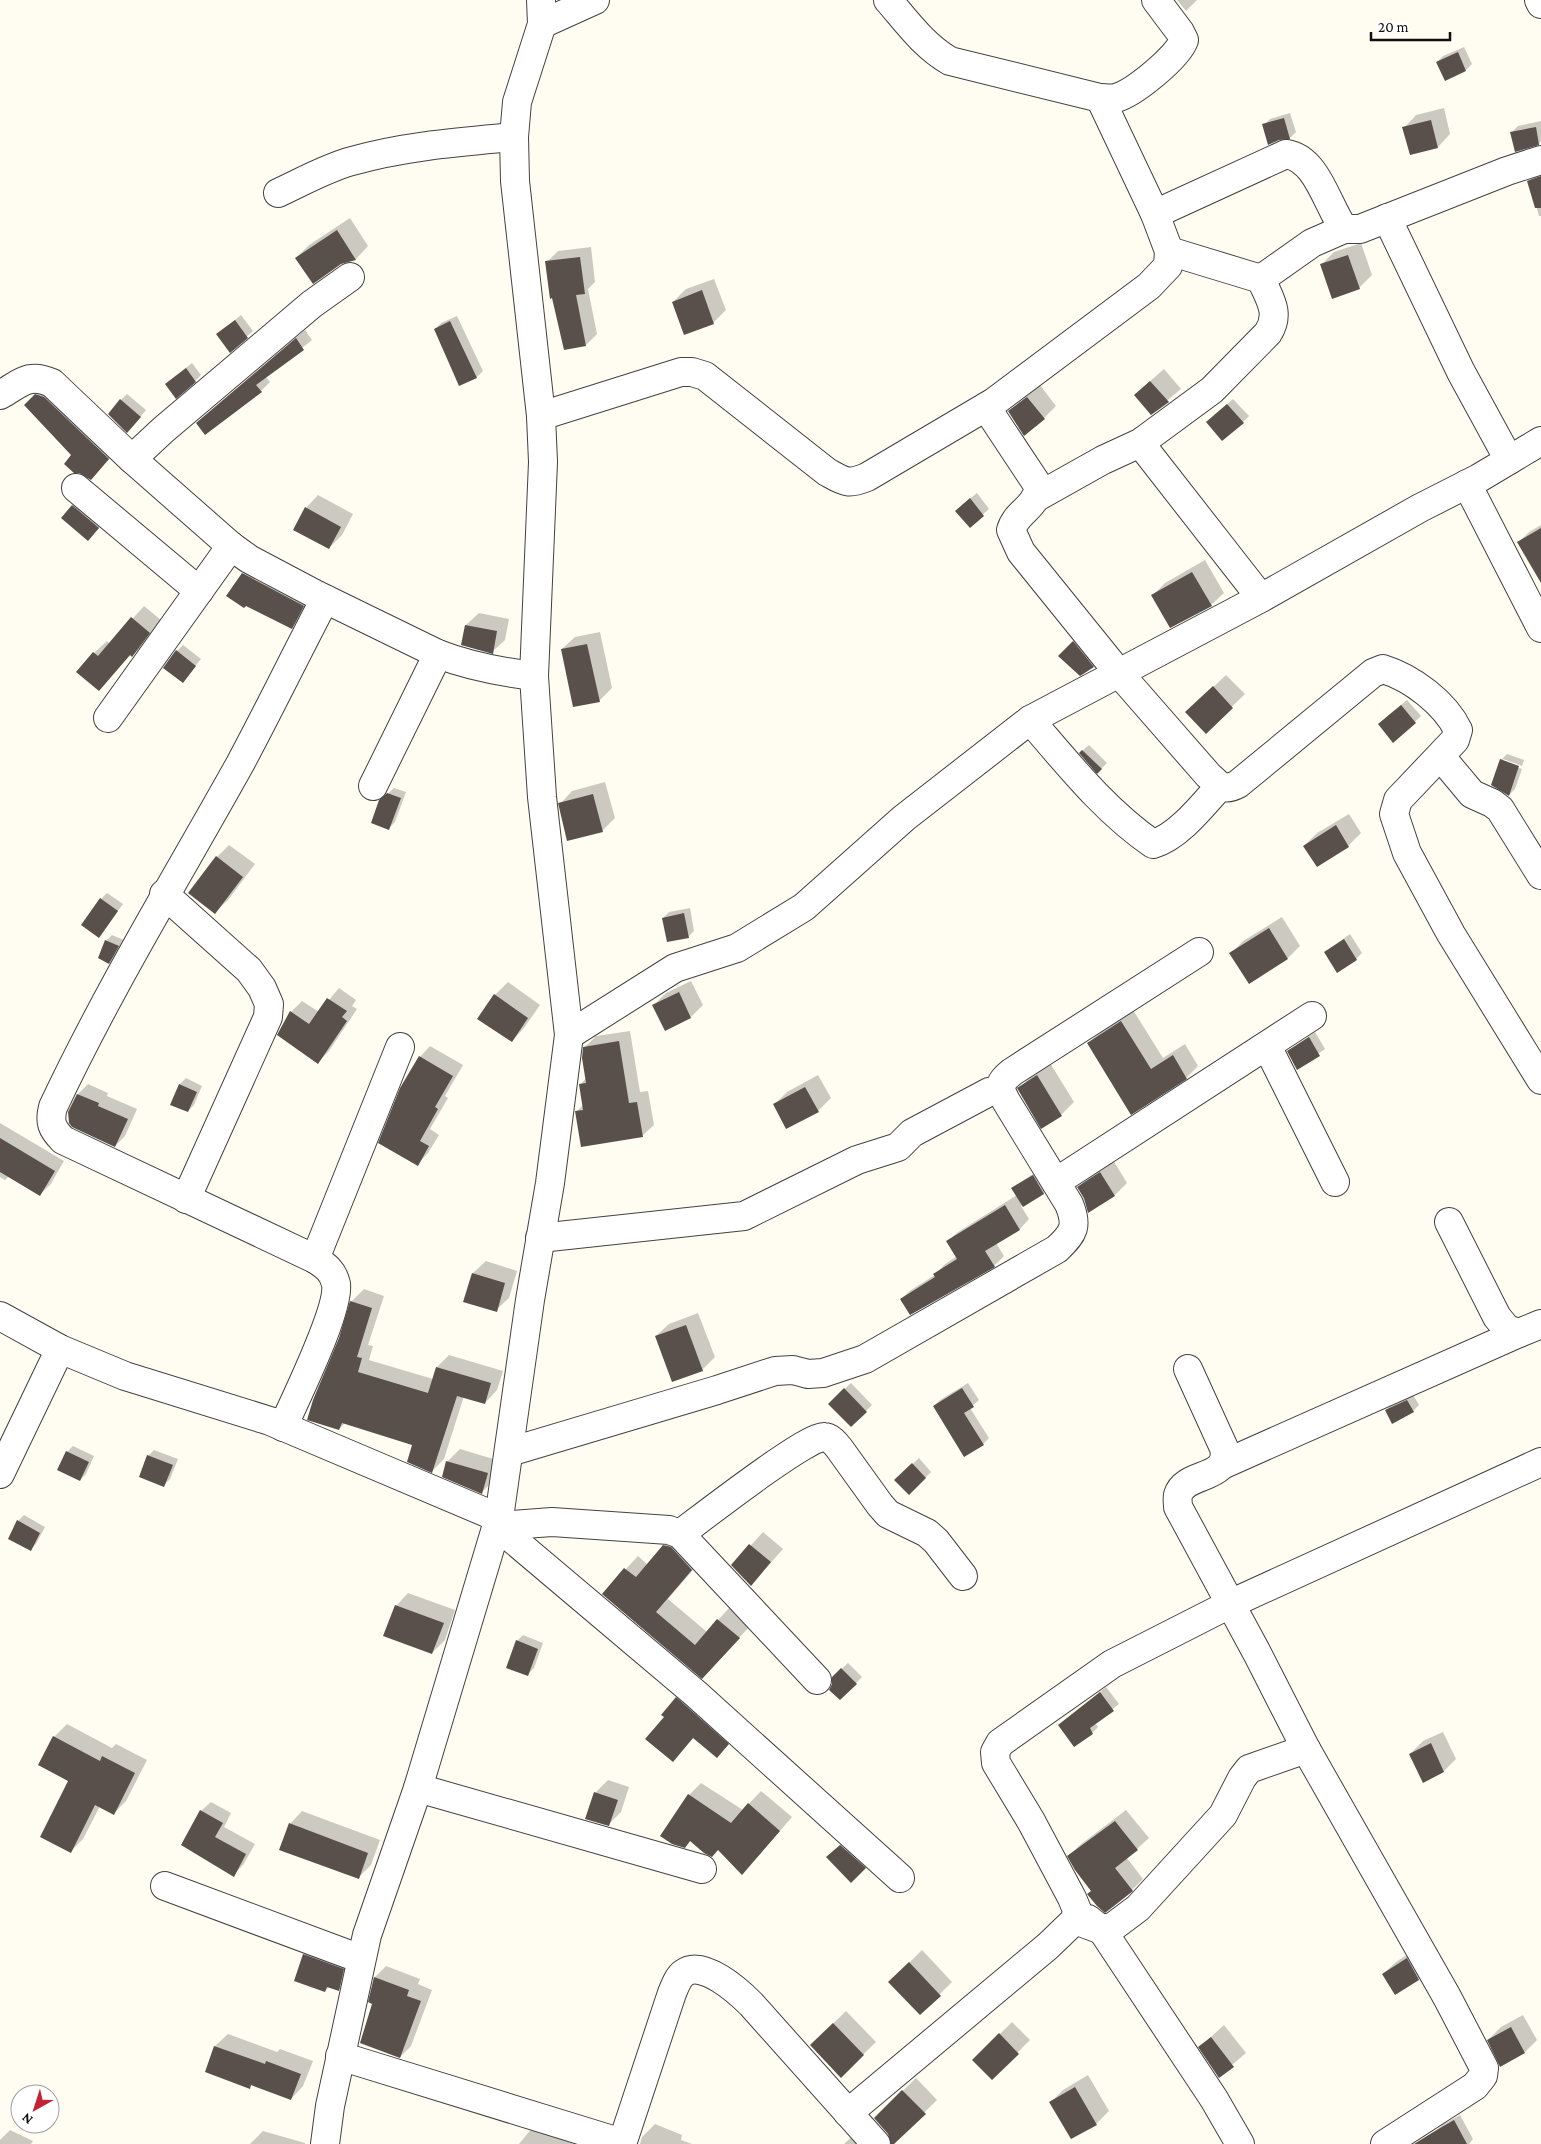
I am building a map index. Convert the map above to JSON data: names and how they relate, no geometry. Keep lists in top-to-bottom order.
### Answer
{
  "scale_bar": "20 m",
  "north": "bottom left"
}
